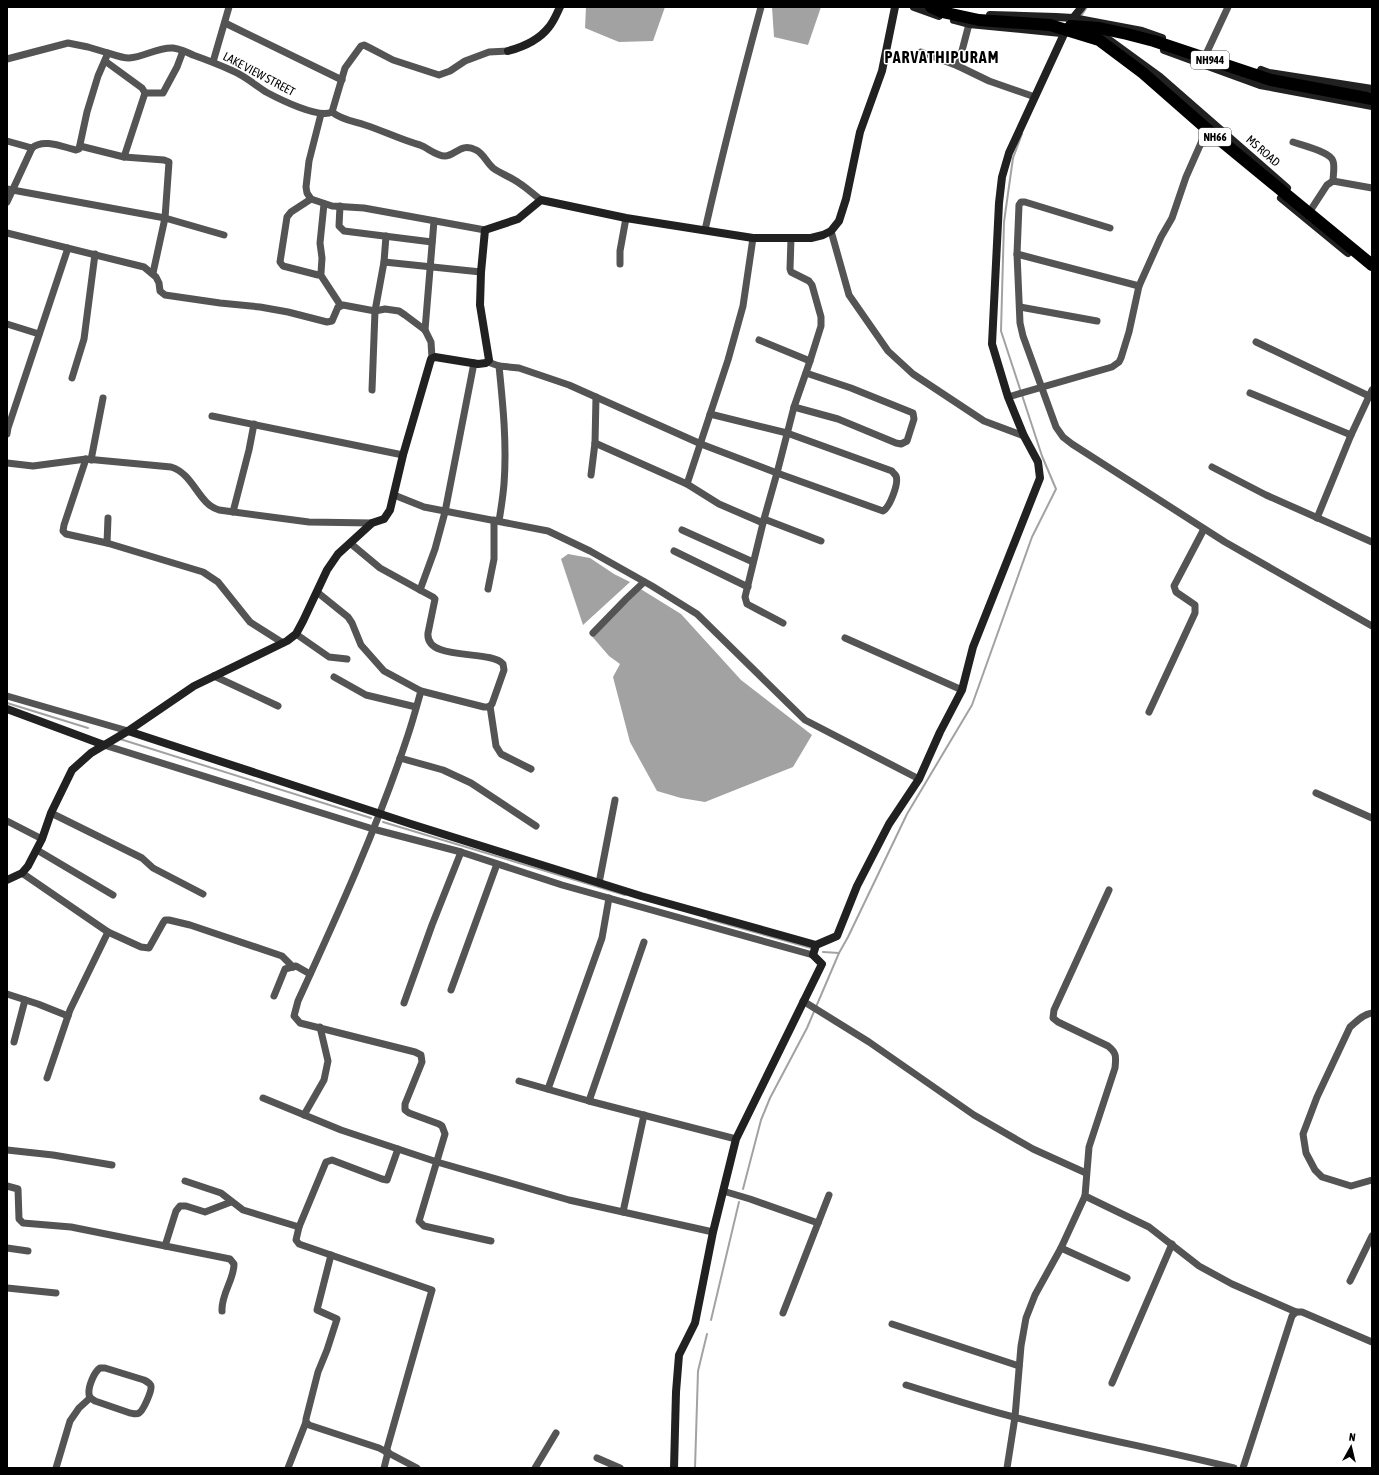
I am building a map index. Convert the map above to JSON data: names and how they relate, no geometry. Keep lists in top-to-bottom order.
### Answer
{
  "streets": {
    "highway": ["NH944", "NH66"],
    "street": ["LAKE VIEW STREET", "MS ROAD"]
  },
  "crossings": [
    ["NH944", "NH66"],
    ["NH944", "MS ROAD"]
  ],
  "districts": ["PARVATHIPURAM"],
  "north": "top"
}
